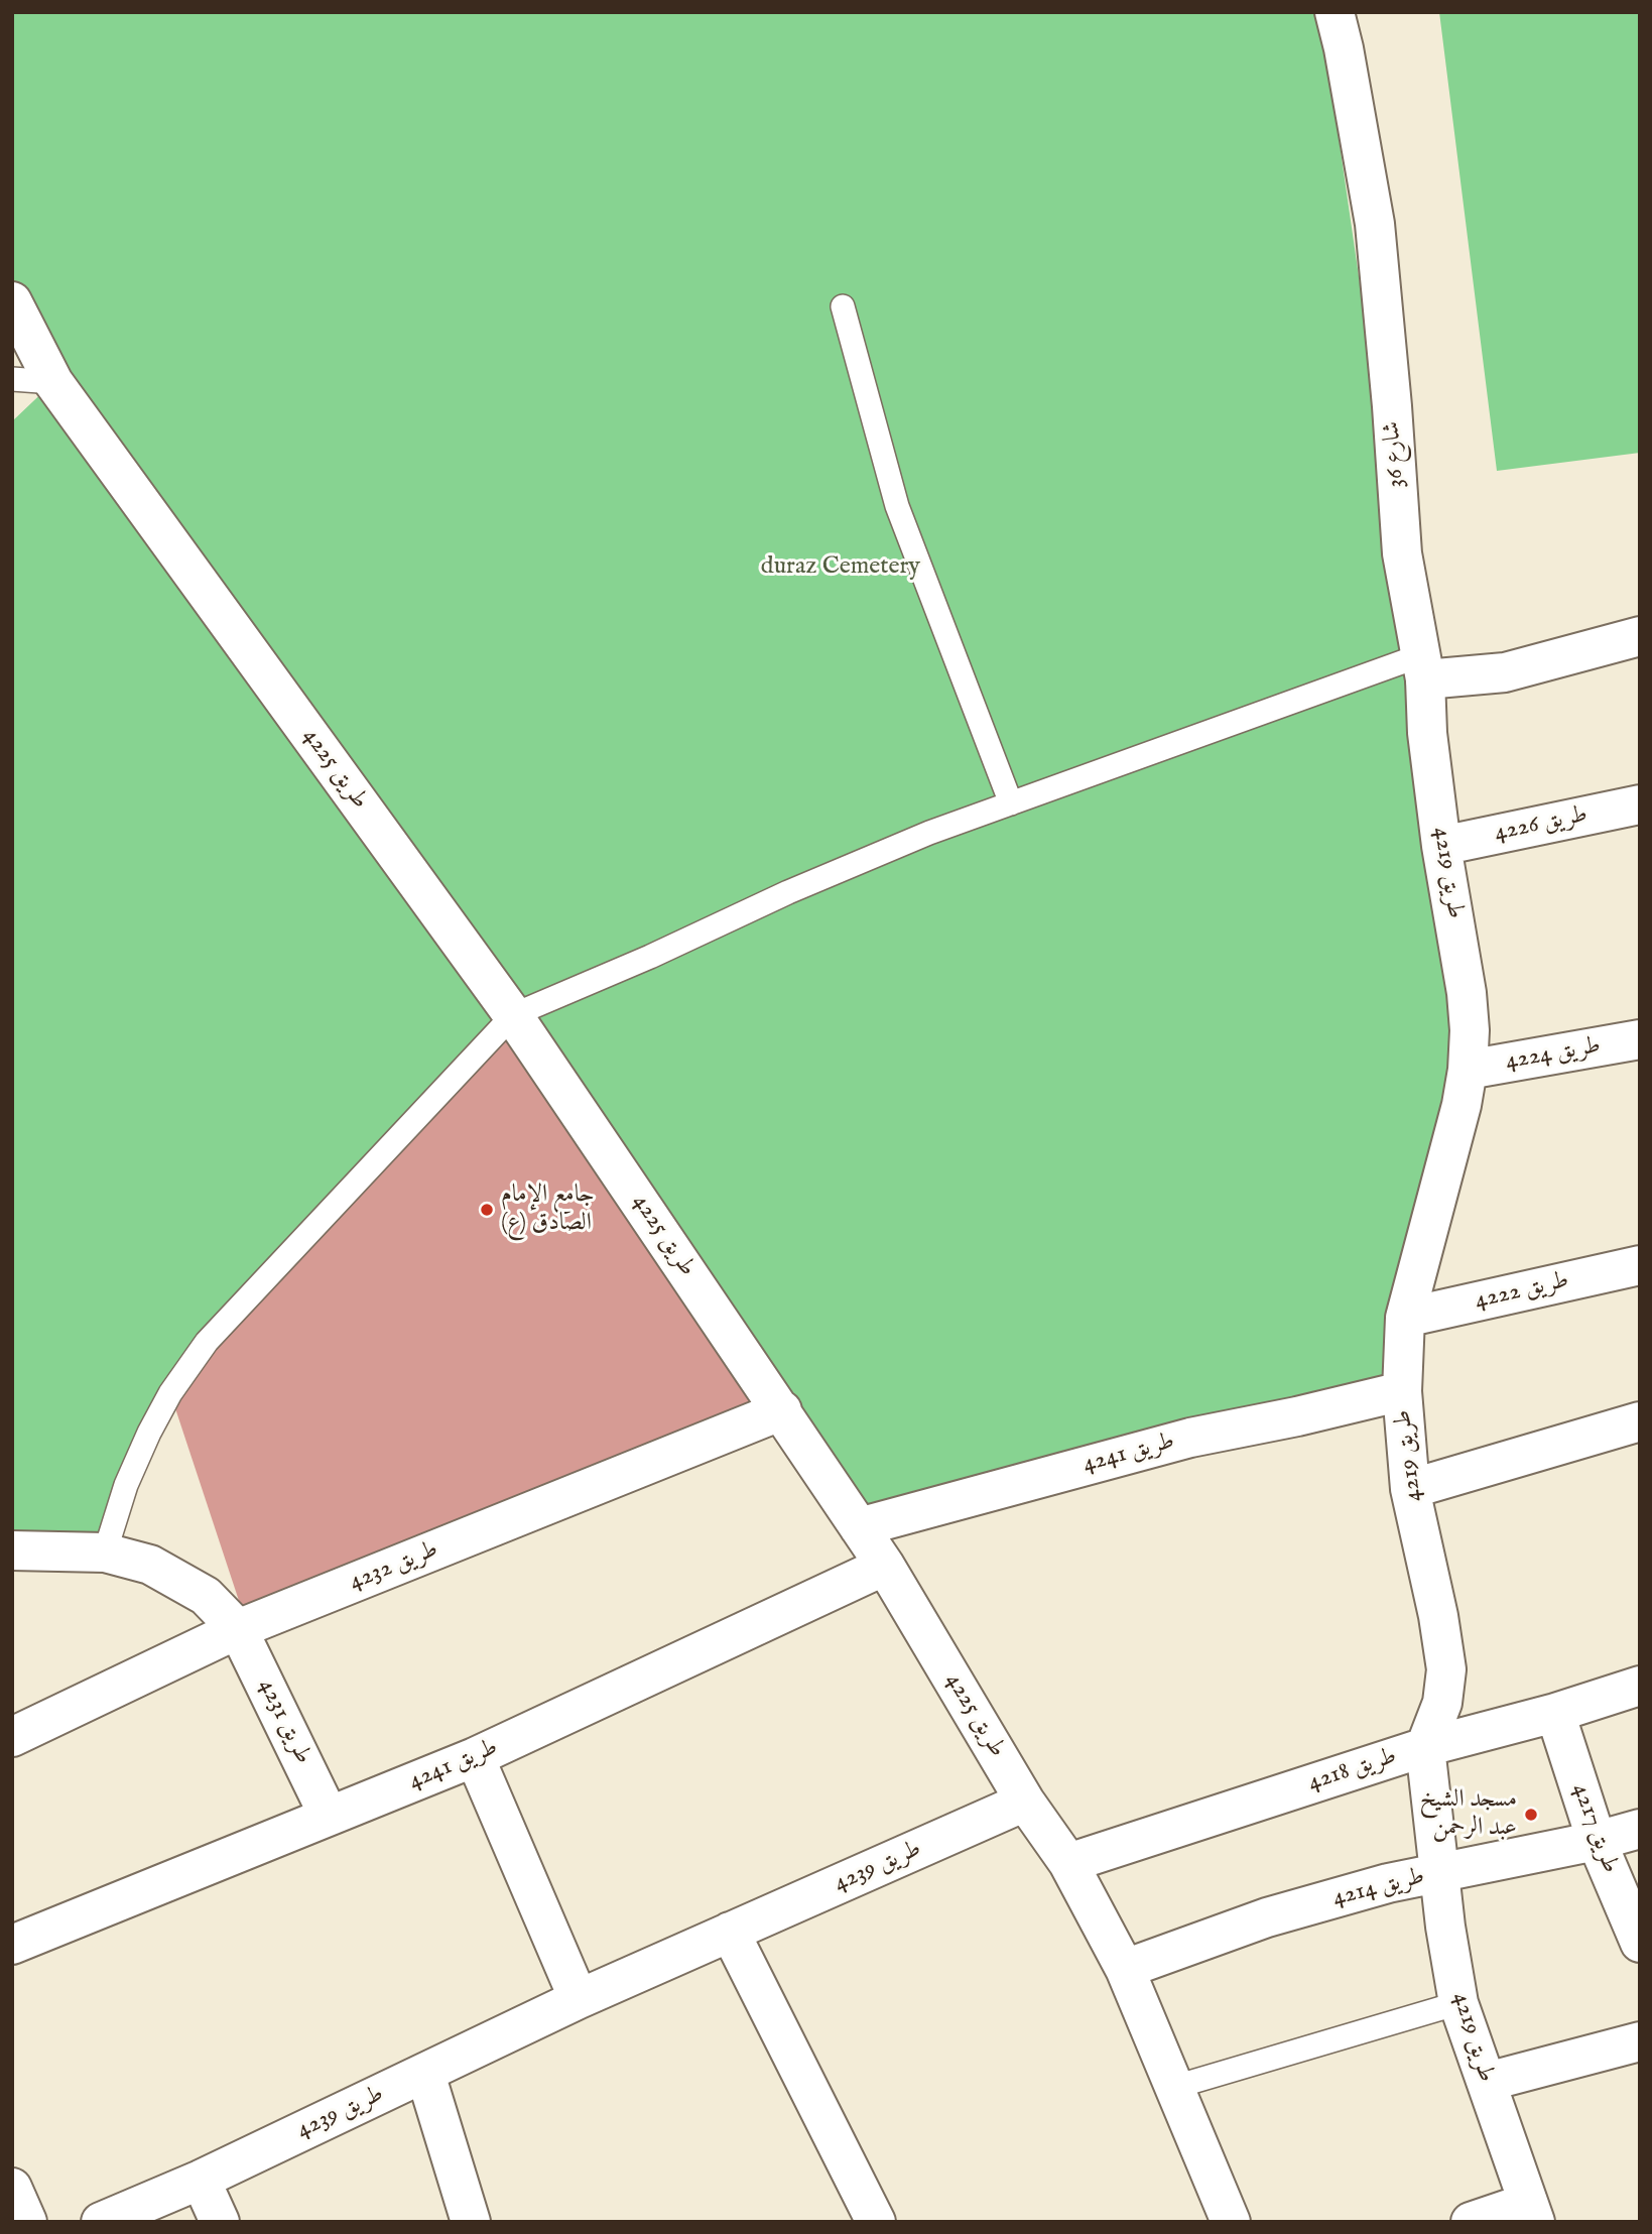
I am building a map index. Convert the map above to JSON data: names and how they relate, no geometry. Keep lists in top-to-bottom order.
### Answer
{
  "streets": {
    "street": [
      "شارع 36",
      "طريق 4225",
      "طريق 4226",
      "طريق 4219",
      "طريق 4224",
      "طريق 4222",
      "طريق 4241",
      "طريق 4232",
      "طريق 4231",
      "طريق 4218",
      "طريق 4217",
      "طريق 4239",
      "طريق 4214"
    ]
  },
  "crossings": [
    ["شارع 36", "طريق 4219"],
    ["طريق 4225", "طريق 4241"],
    ["طريق 4225", "طريق 4232"],
    ["طريق 4225", "طريق 4218"],
    ["طريق 4225", "طريق 4239"],
    ["طريق 4225", "طريق 4214"],
    ["طريق 4226", "طريق 4219"],
    ["طريق 4219", "طريق 4224"],
    ["طريق 4219", "طريق 4222"],
    ["طريق 4219", "طريق 4241"],
    ["طريق 4219", "طريق 4218"],
    ["طريق 4219", "طريق 4214"],
    ["طريق 4241", "طريق 4231"],
    ["طريق 4232", "طريق 4231"],
    ["طريق 4218", "طريق 4217"],
    ["طريق 4217", "طريق 4214"]
  ],
  "parks": ["duraz Cemetery"],
  "places": ["جامع الإمام الصادق (ع)", "مسجد الشيخ عبد الرحمن"]
}
